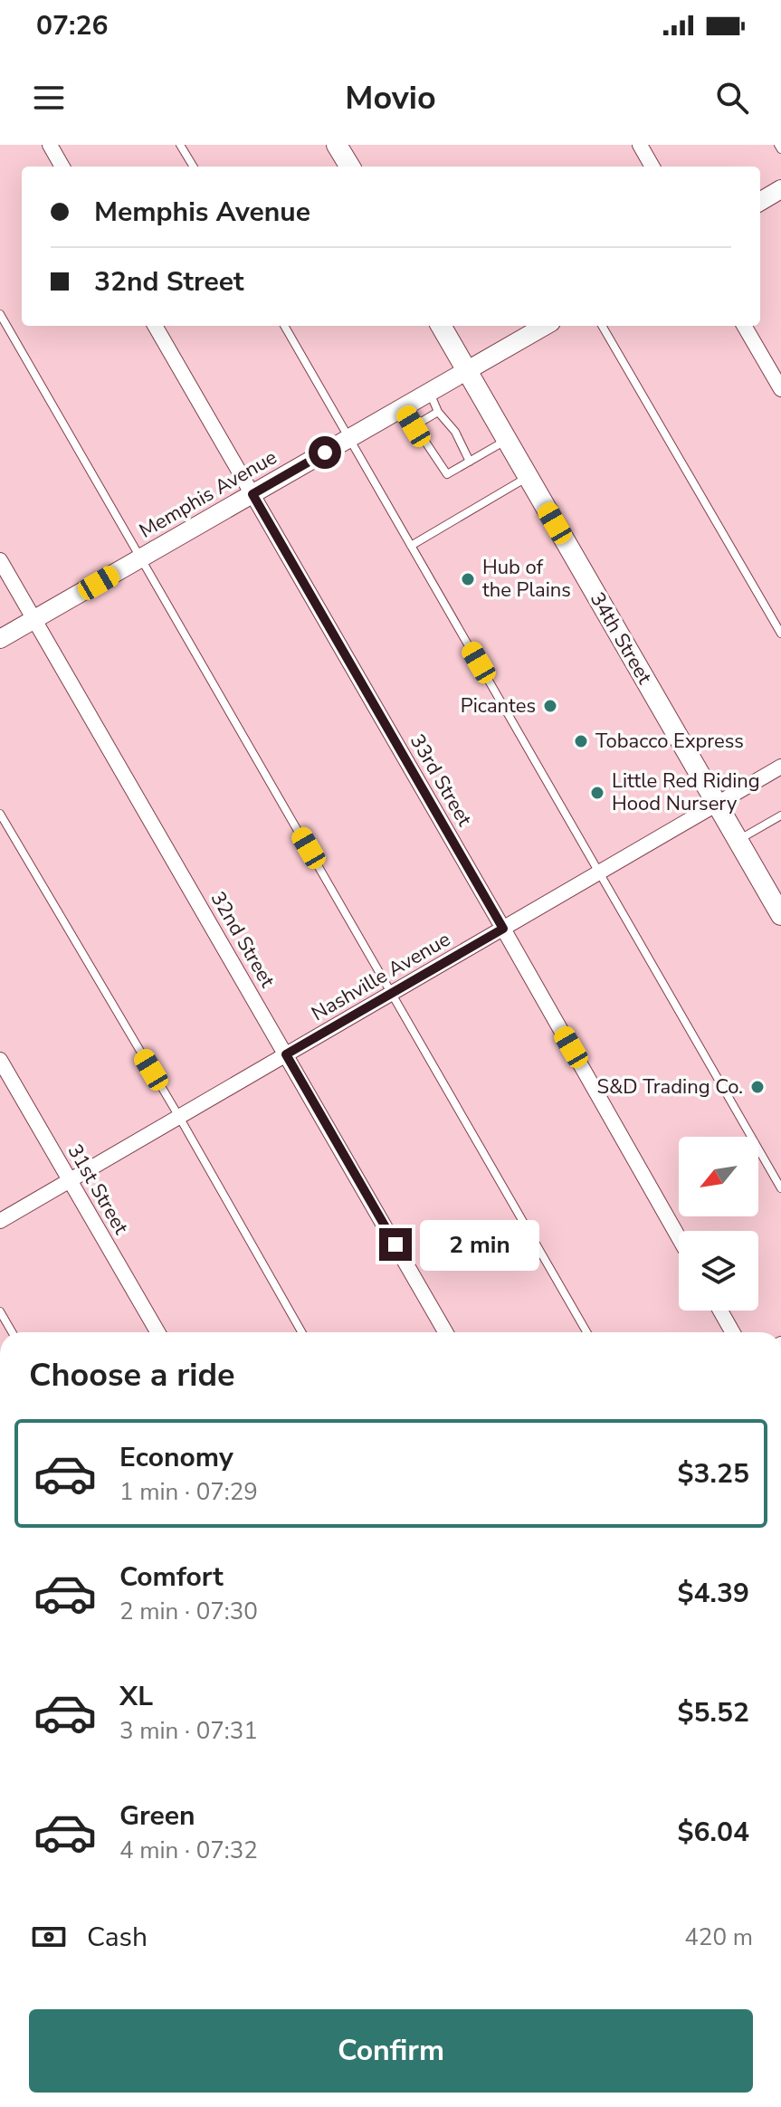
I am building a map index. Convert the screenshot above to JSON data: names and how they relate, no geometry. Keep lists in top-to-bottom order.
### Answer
{
  "streets": {
    "main road": ["34th Street"],
    "street": [
      "Memphis Avenue",
      "33rd Street",
      "32nd Street",
      "Nashville Avenue",
      "31st Street"
    ]
  },
  "crossings": [
    ["Memphis Avenue", "34th Street"],
    ["Memphis Avenue", "33rd Street"],
    ["Memphis Avenue", "32nd Street"],
    ["34th Street", "Nashville Avenue"],
    ["33rd Street", "Nashville Avenue"],
    ["32nd Street", "Nashville Avenue"],
    ["Nashville Avenue", "31st Street"]
  ],
  "places": [
    "Hub of the Plains",
    "Picantes",
    "Tobacco Express",
    "Little Red Riding Hood Nursery",
    "S&D Trading Co."
  ],
  "north": "bottom left",
  "page": {
    "status": "07:26",
    "header": "Movio",
    "banner": ["Memphis Avenue", "32nd Street"],
    "bubble": "2 min",
    "heading": "Choose a ride",
    "list": [
      {
        "name": "Economy",
        "note": "1 min · 07:29",
        "value": "$3.25"
      },
      {
        "name": "Comfort",
        "note": "2 min · 07:30",
        "value": "$4.39"
      },
      {
        "name": "XL",
        "note": "3 min · 07:31",
        "value": "$5.52"
      },
      {
        "name": "Green",
        "note": "4 min · 07:32",
        "value": "$6.04"
      }
    ],
    "pay": ["Cash", "420 m"],
    "buttons": "Confirm"
  }
}
